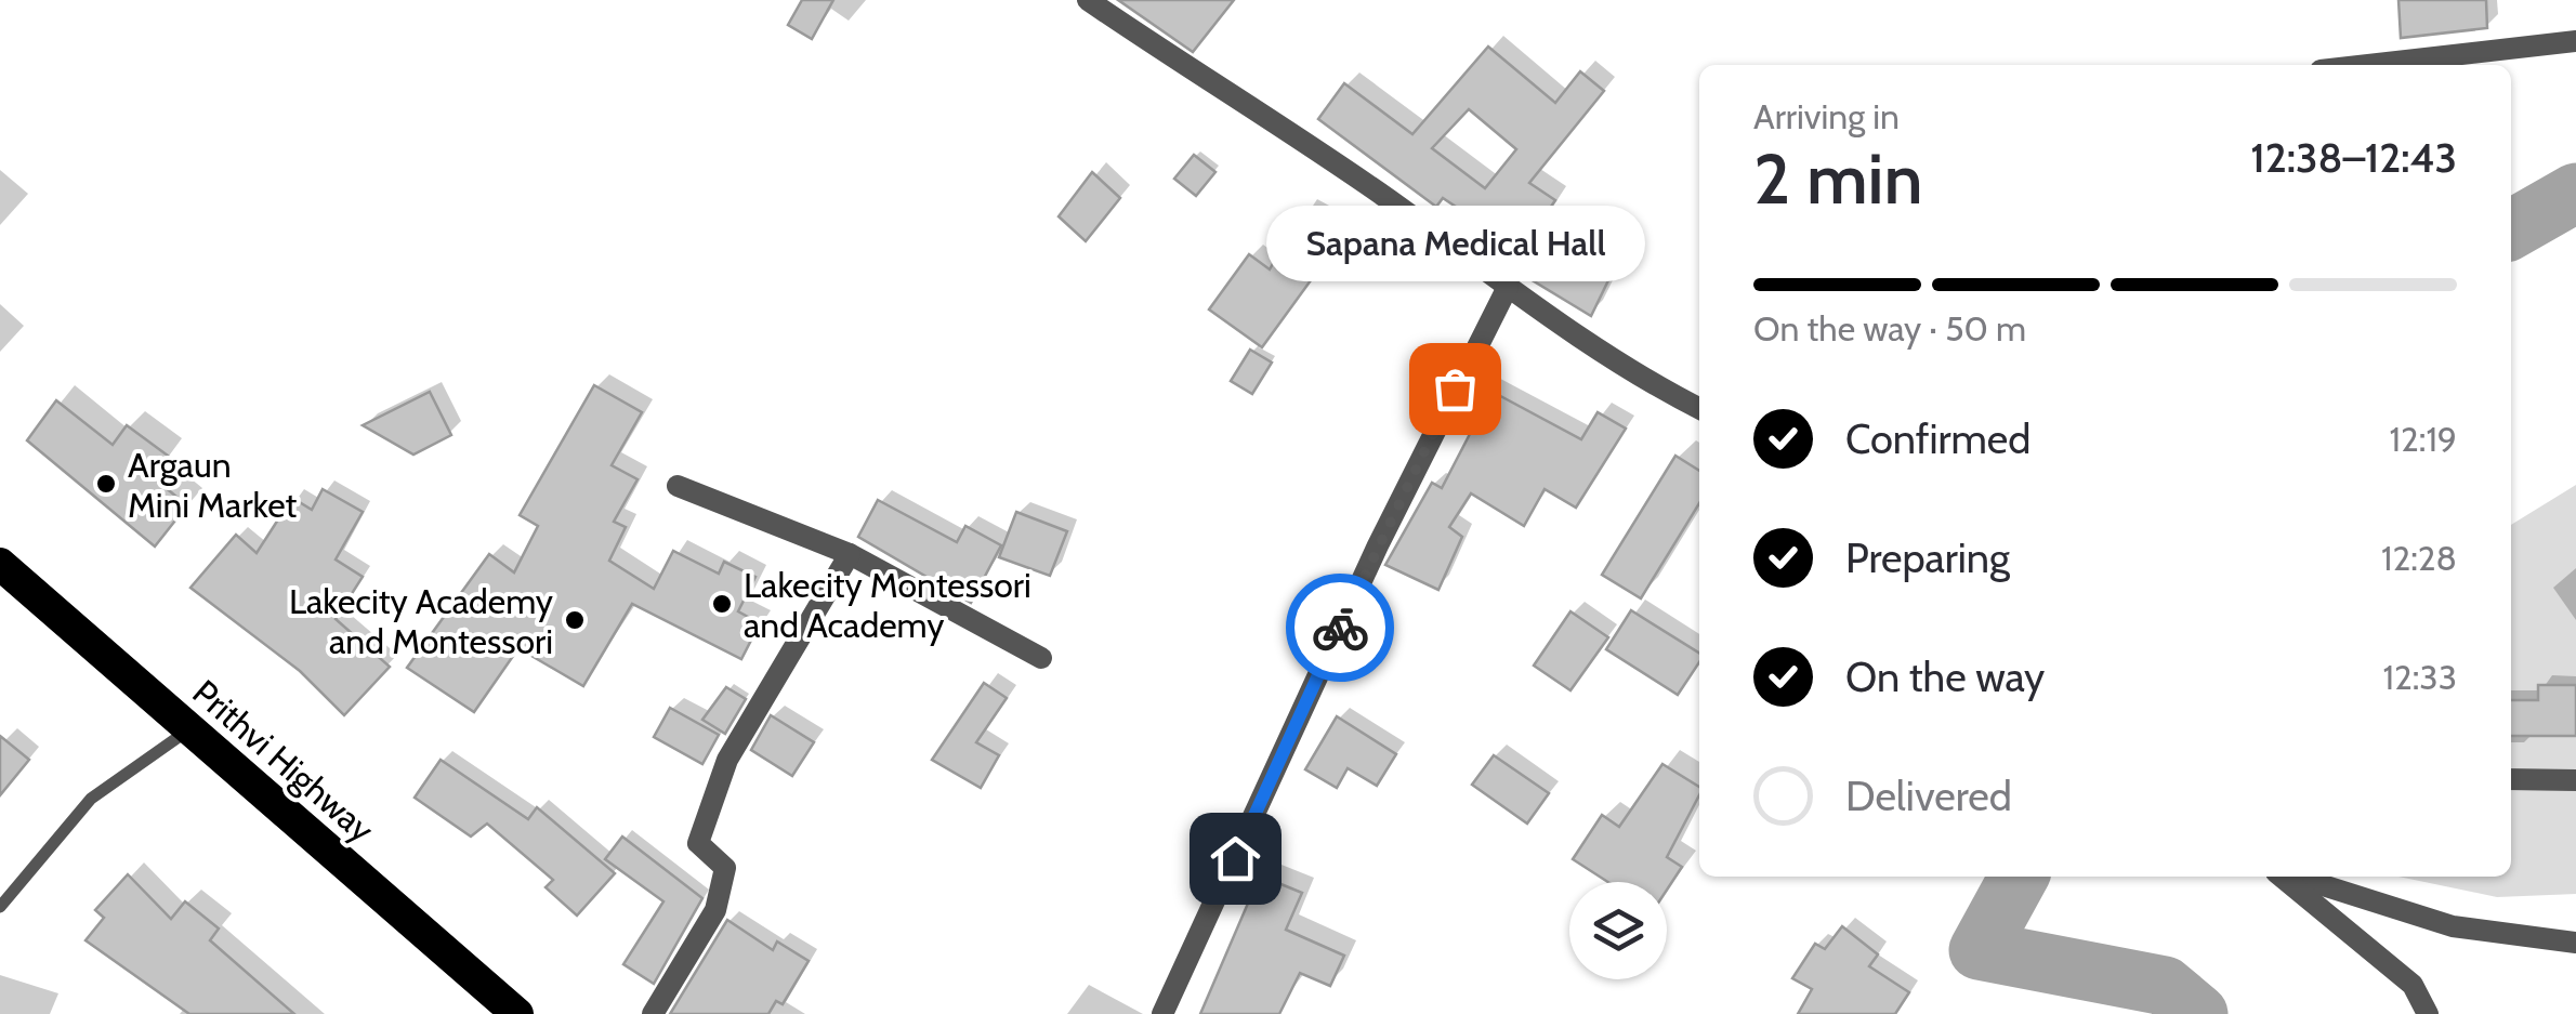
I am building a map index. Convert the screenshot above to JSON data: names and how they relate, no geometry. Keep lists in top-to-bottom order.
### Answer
{
  "streets": {
    "highway": ["Prithvi Highway"]
  },
  "places": [
    "Sapana Medical Hall",
    "Argaun Mini Market",
    "Lakecity Montessori and Academy",
    "Lakecity Academy and Montessori"
  ],
  "page": {
    "heading": ["2 min", "Arriving in", "12:38–12:43"],
    "bubble": "Sapana Medical Hall",
    "bar": "On the way · 50 m",
    "list": [
      ["Confirmed", "12:19"],
      ["Preparing", "12:28"],
      ["On the way", "12:33"],
      "Delivered"
    ]
  }
}
